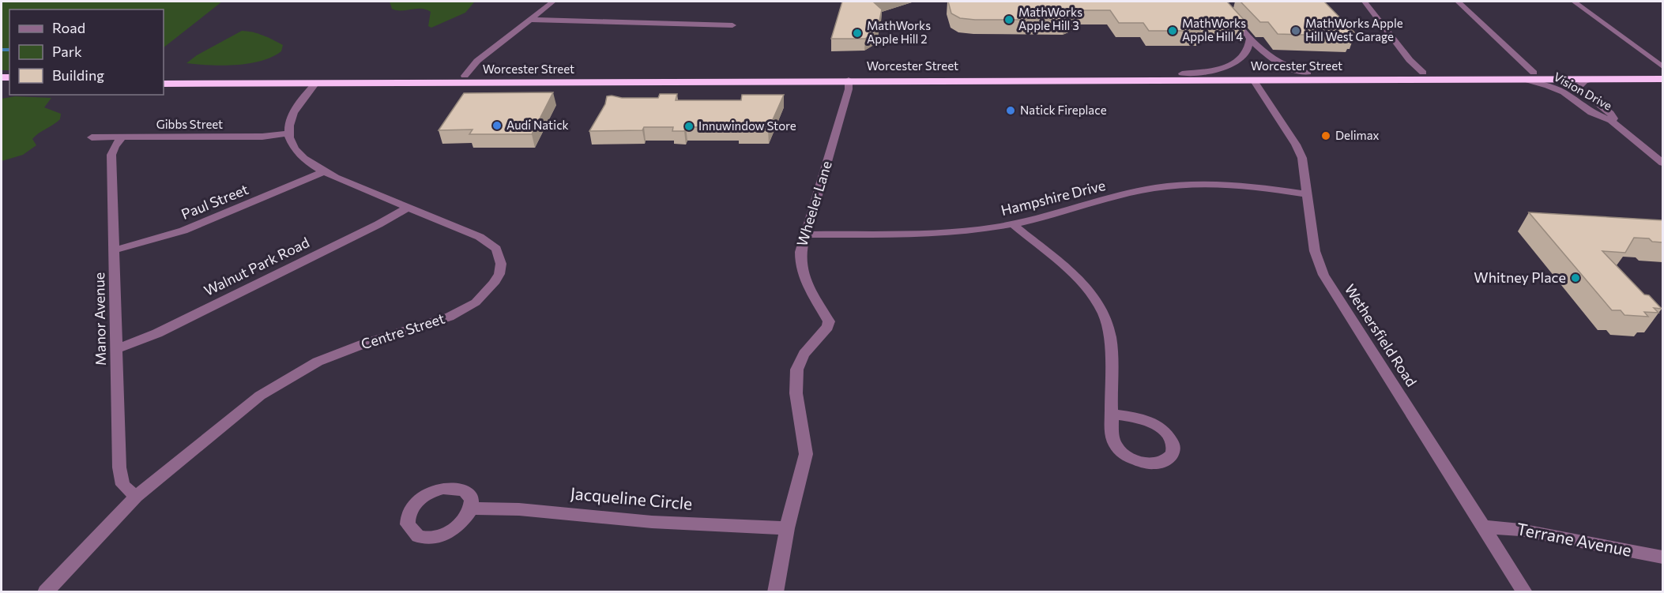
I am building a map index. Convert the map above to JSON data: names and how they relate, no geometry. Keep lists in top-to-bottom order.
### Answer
{
  "streets": {
    "highway": ["Worcester Street"],
    "street": [
      "Vision Drive",
      "Gibbs Street",
      "Hampshire Drive",
      "Paul Street",
      "Wheeler Lane",
      "Walnut Park Road",
      "Manor Avenue",
      "Centre Street",
      "Wethersfield Road",
      "Jacqueline Circle",
      "Terrane Avenue"
    ]
  },
  "crossings": [
    ["Worcester Street", "Vision Drive"],
    ["Worcester Street", "Wheeler Lane"],
    ["Worcester Street", "Wethersfield Road"],
    ["Gibbs Street", "Manor Avenue"],
    ["Gibbs Street", "Centre Street"],
    ["Hampshire Drive", "Wheeler Lane"],
    ["Hampshire Drive", "Wethersfield Road"],
    ["Paul Street", "Manor Avenue"],
    ["Paul Street", "Centre Street"],
    ["Wheeler Lane", "Jacqueline Circle"],
    ["Walnut Park Road", "Manor Avenue"],
    ["Walnut Park Road", "Centre Street"],
    ["Manor Avenue", "Centre Street"],
    ["Wethersfield Road", "Terrane Avenue"]
  ],
  "places": [
    "MathWorks Apple Hill 3",
    "MathWorks Apple Hill 4",
    "MathWorks Apple Hill West Garage",
    "MathWorks Apple Hill 2",
    "Natick Fireplace",
    "Audi Natick",
    "Innuwindow Store",
    "Delimax",
    "Whitney Place"
  ],
  "legend": ["Road", "Park", "Building"]
}
